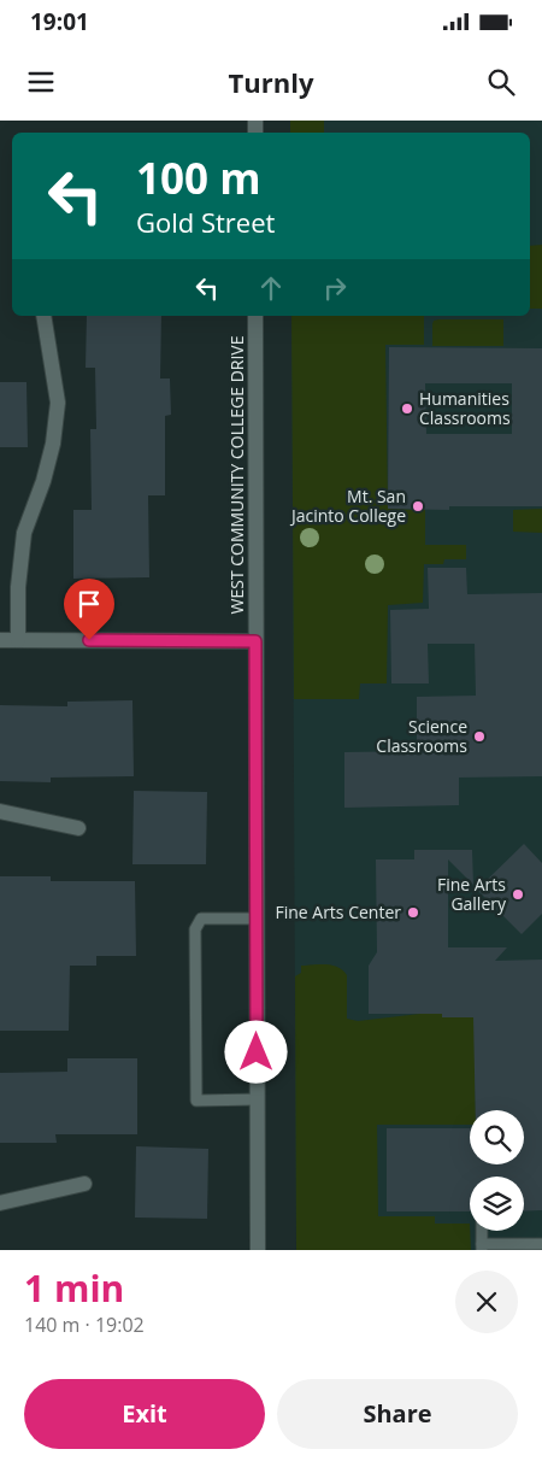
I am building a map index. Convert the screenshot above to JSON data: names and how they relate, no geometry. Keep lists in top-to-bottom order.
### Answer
{
  "streets": {
    "street": ["WEST COMMUNITY COLLEGE DRIVE"]
  },
  "places": [
    "Humanities Classrooms",
    "Mt. San Jacinto College",
    "Science Classrooms",
    "Fine Arts Gallery",
    "Fine Arts Center"
  ],
  "page": {
    "status": "19:01",
    "header": "Turnly",
    "turn": ["100 m", "Gold Street"],
    "heading": ["1 min", "140 m · 19:02"],
    "buttons": ["Exit", "Share"]
  }
}
